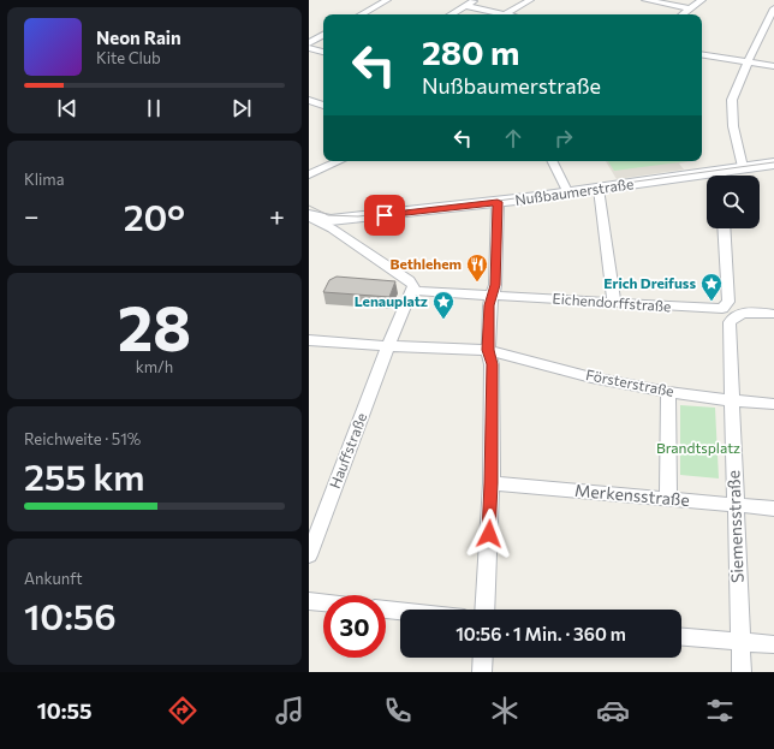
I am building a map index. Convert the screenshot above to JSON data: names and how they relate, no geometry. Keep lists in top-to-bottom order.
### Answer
{
  "streets": {
    "street": [
      "Nußbaumerstraße",
      "Eichendorffstraße",
      "Försterstraße",
      "Hauffstraße",
      "Merkensstraße",
      "Siemensstraße"
    ]
  },
  "crossings": [
    ["Försterstraße", "Siemensstraße"],
    ["Merkensstraße", "Siemensstraße"]
  ],
  "parks": ["Brandtsplatz"],
  "places": {
    "restaurant": ["Bethlehem"],
    "place": ["Erich Dreifuss", "Lenauplatz"]
  },
  "page": {
    "turn": ["280 m", "Nußbaumerstraße"],
    "song": ["Neon Rain", "Kite Club"],
    "tile": [
      "Klima",
      ["28", "km/h"],
      ["Reichweite · 51%", "255 km"],
      ["Ankunft", "10:56"]
    ],
    "heat": ["−", "20°", "+"],
    "limit": "30",
    "trip": "10:56 · 1 Min. · 360 m",
    "tabs": "10:55"
  }
}
